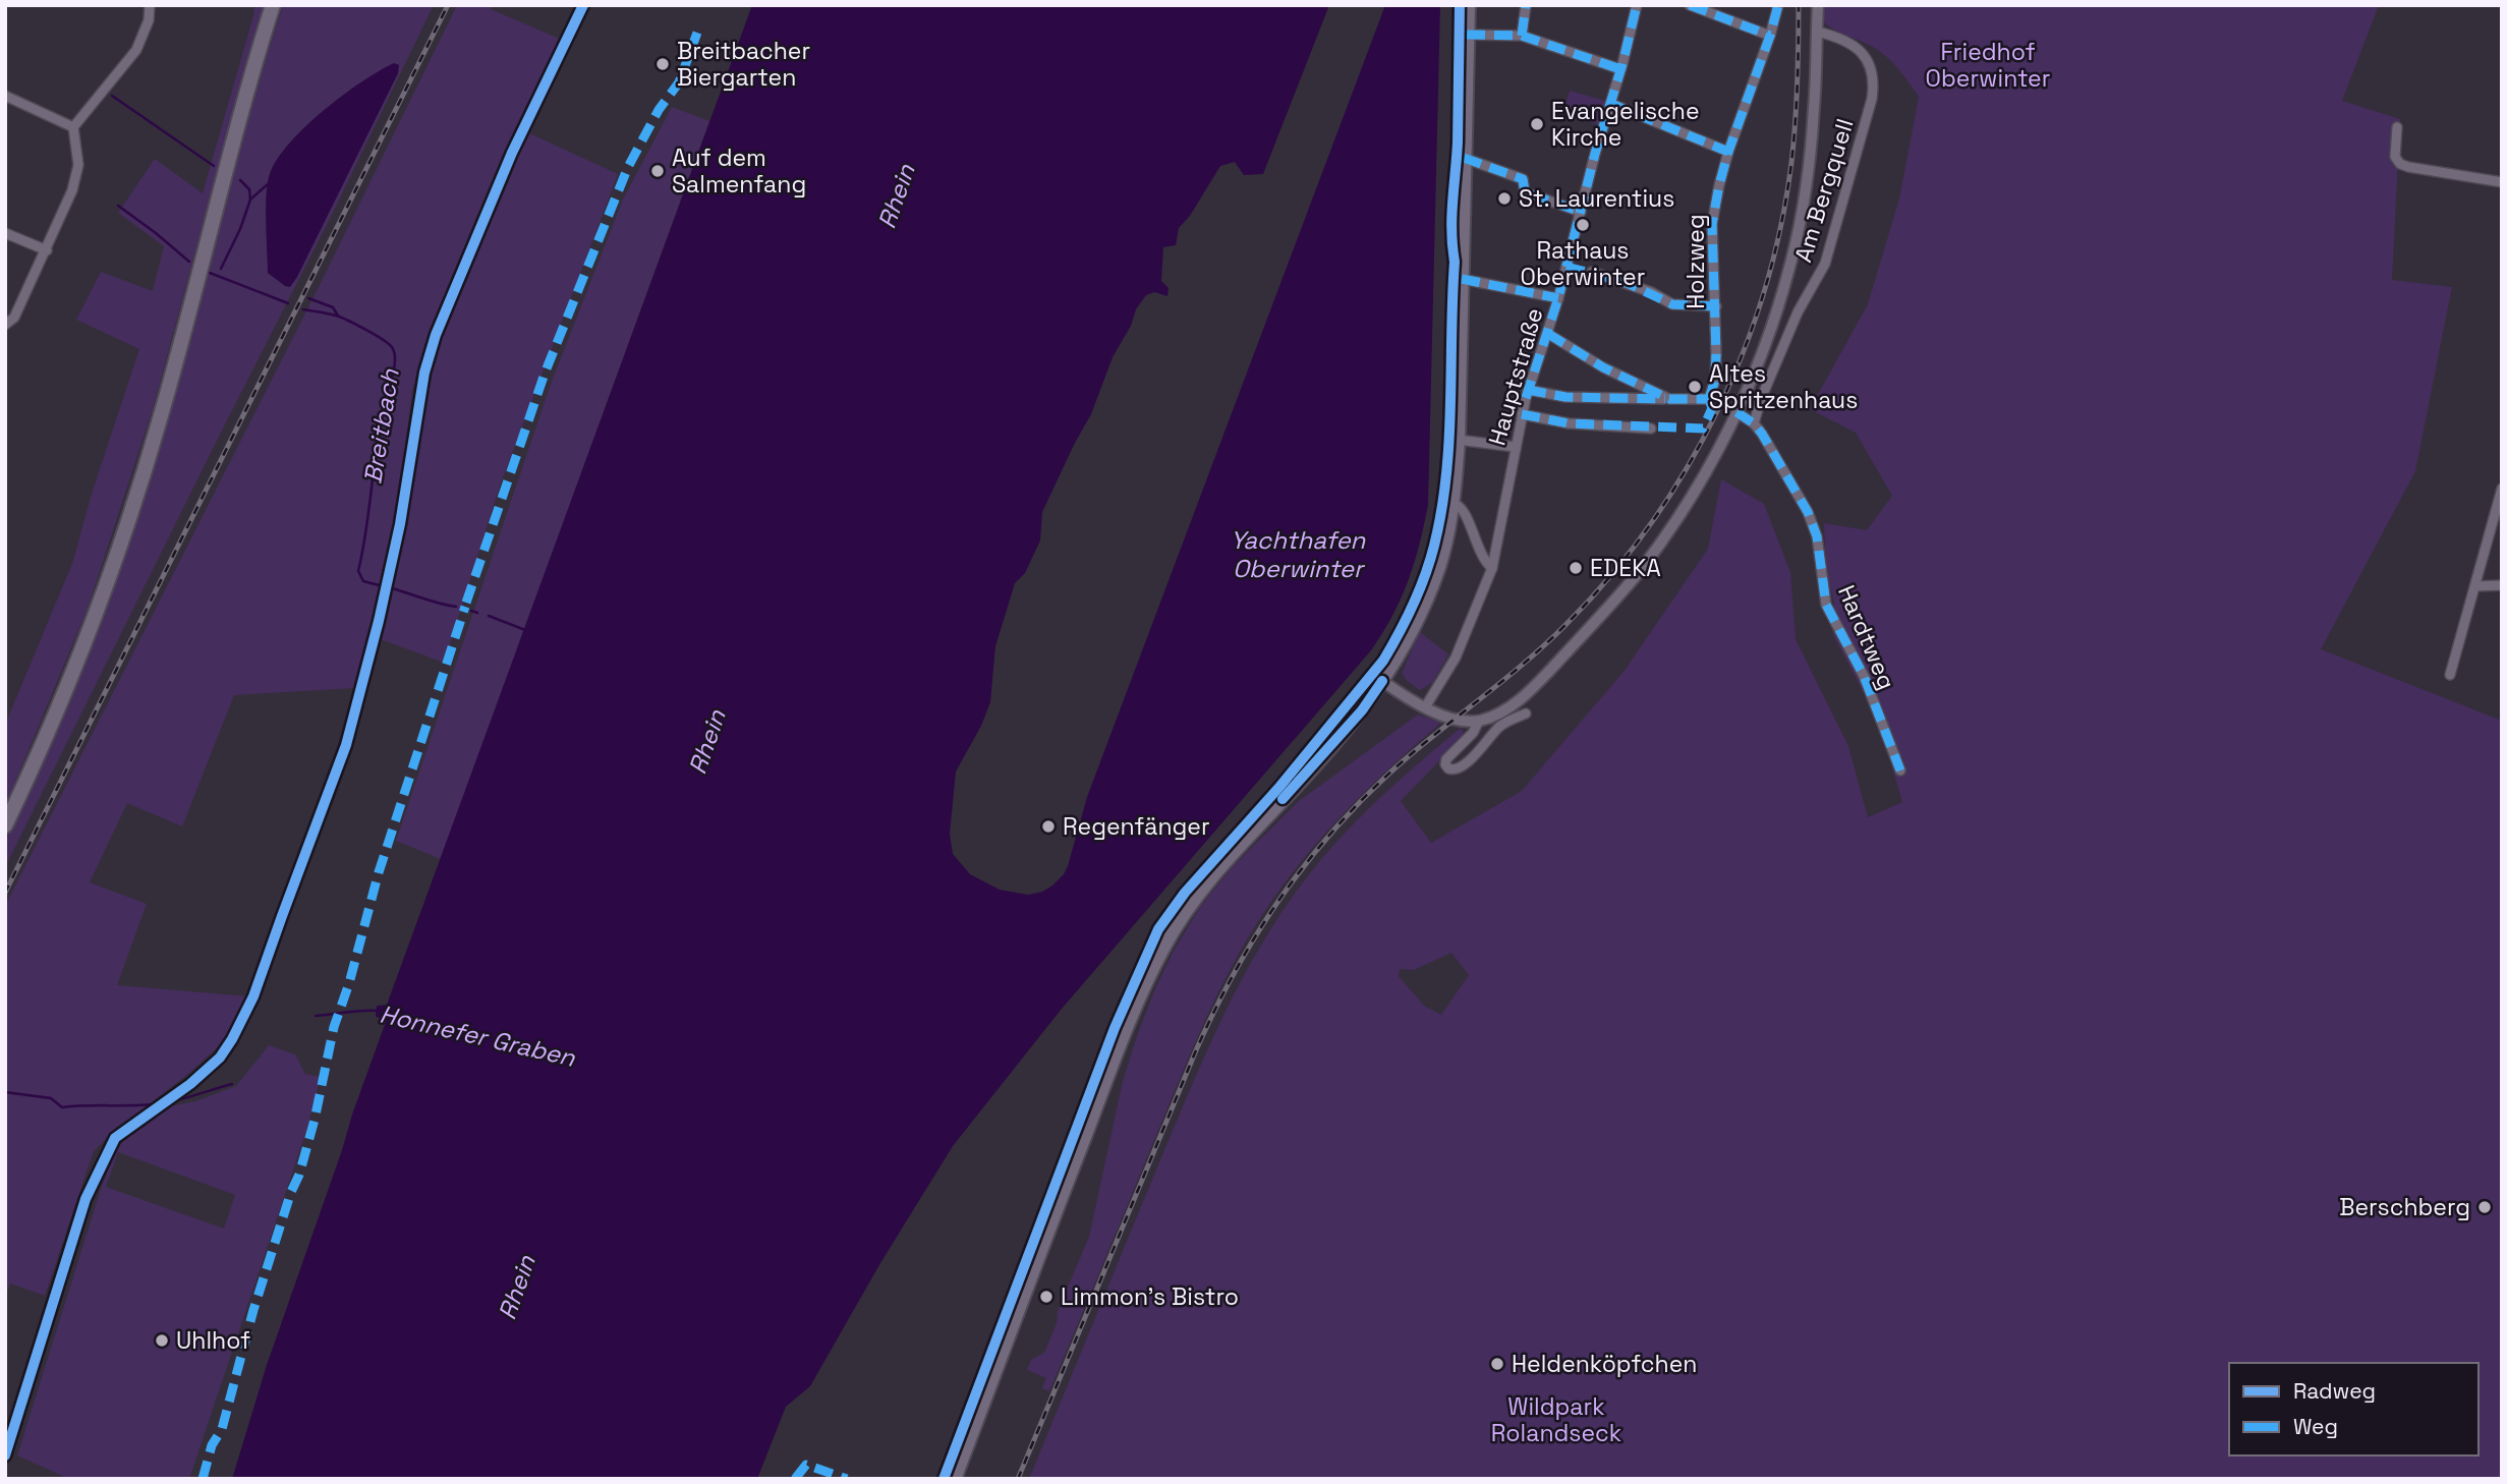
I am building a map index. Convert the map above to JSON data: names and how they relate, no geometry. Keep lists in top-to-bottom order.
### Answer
{
  "streets": {
    "street": [
      "Am Bergquell",
      "Holzweg",
      "Hauptstraße",
      "Hardtweg"
    ]
  },
  "crossings": [
    ["Am Bergquell", "Hardtweg"]
  ],
  "water": [
    "Rhein",
    "Breitbach",
    "Yachthafen Oberwinter",
    "Honnefer Graben"
  ],
  "parks": ["Friedhof Oberwinter", "Wildpark Rolandseck"],
  "places": [
    "Breitbacher Biergarten",
    "Evangelische Kirche",
    "Auf dem Salmenfang",
    "St. Laurentius",
    "Rathaus Oberwinter",
    "Altes Spritzenhaus",
    "EDEKA",
    "Regenfänger",
    "Berschberg",
    "Limmon's Bistro",
    "Uhlhof",
    "Heldenköpfchen"
  ],
  "legend": ["Radweg", "Weg"]
}
